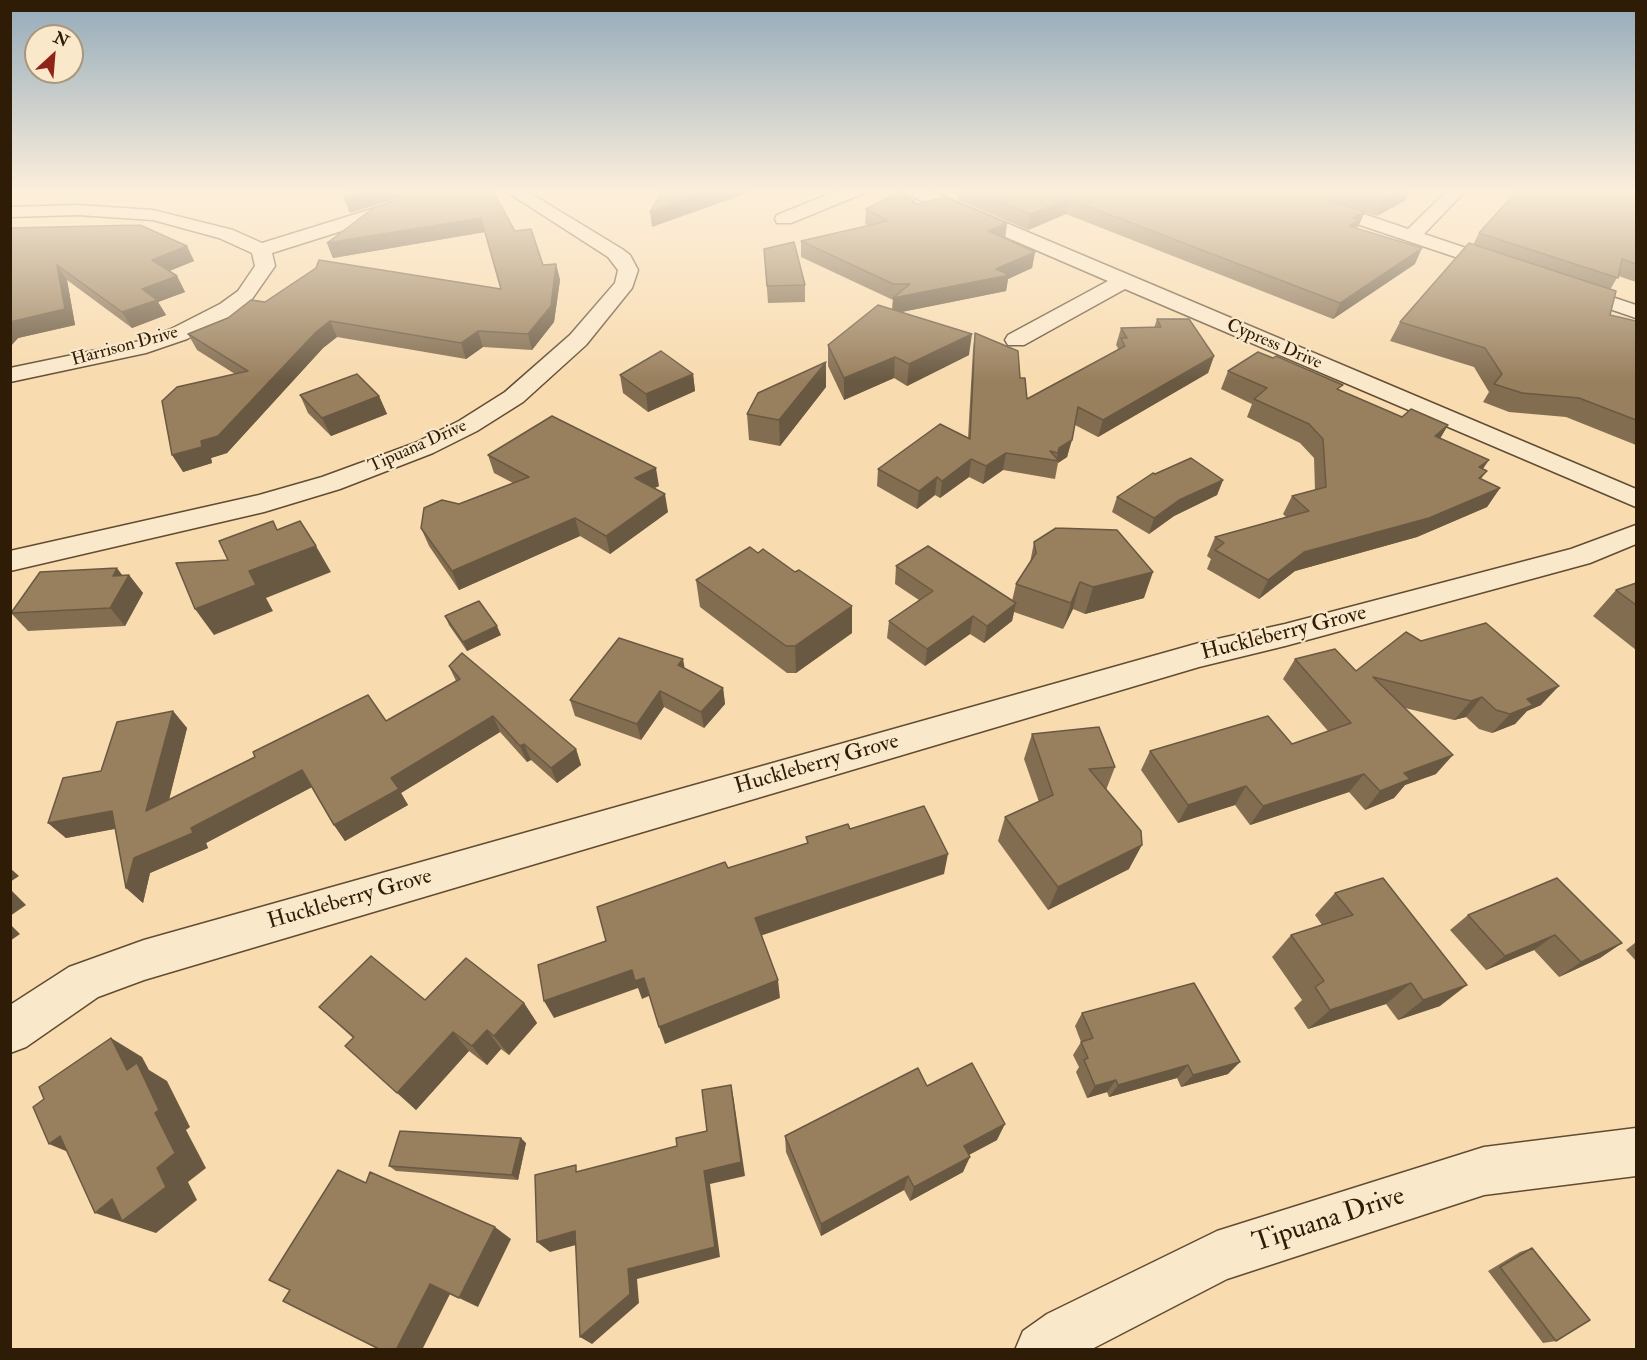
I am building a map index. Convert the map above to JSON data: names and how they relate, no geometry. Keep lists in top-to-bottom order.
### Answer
{
  "streets": {
    "street": [
      "Cypress Drive",
      "Harrison Drive",
      "Tipuana Drive",
      "Huckleberry Grove"
    ]
  },
  "north": "top right"
}
